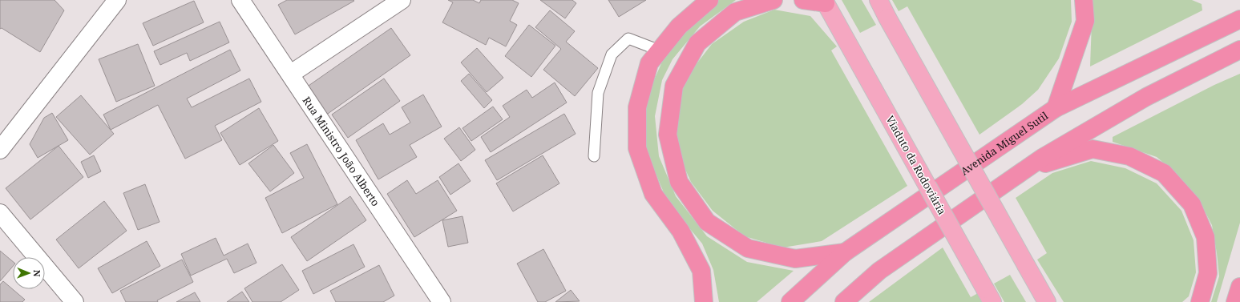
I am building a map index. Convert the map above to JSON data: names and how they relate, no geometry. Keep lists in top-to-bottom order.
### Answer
{
  "streets": {
    "highway": ["Avenida Miguel Sutil"],
    "main road": ["Viaduto da Rodoviária"],
    "street": ["Rua Ministro João Alberto"]
  },
  "north": "right"
}
